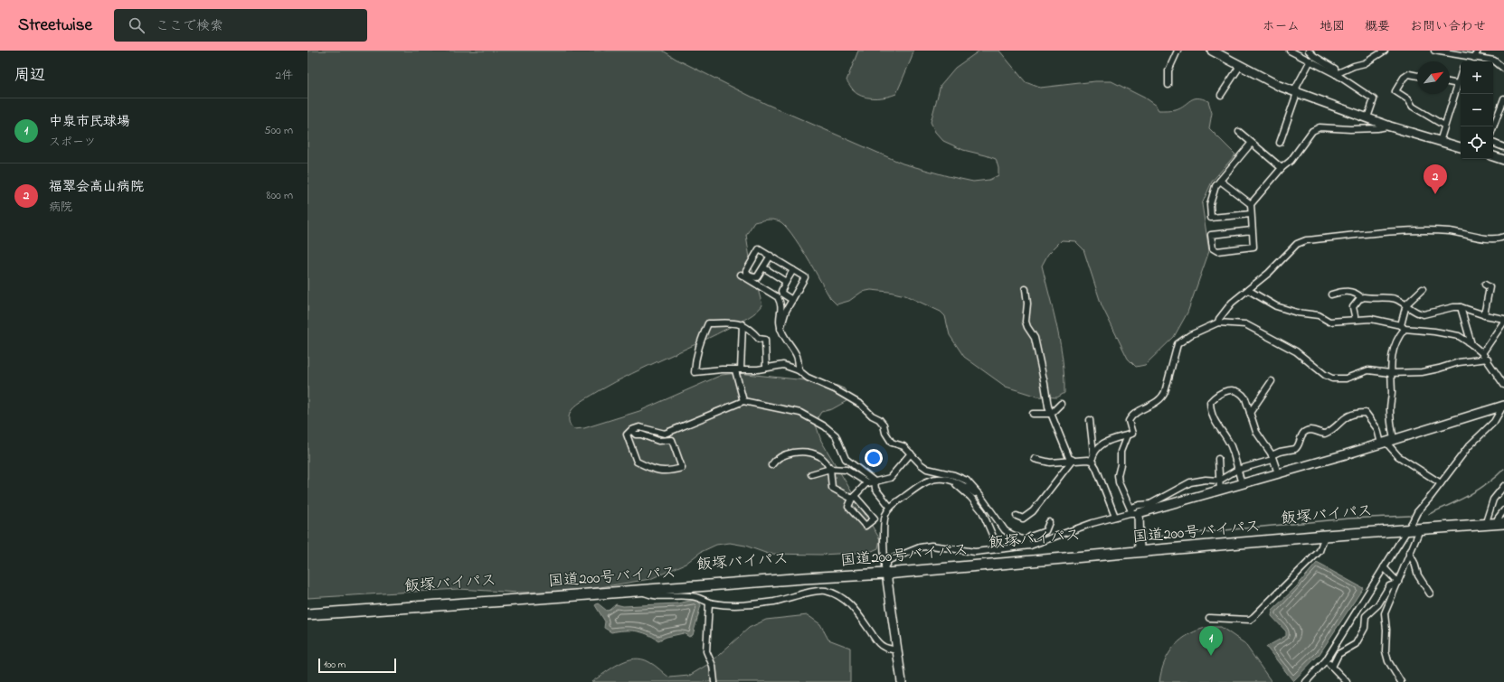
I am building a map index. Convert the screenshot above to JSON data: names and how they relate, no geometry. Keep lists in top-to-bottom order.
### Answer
{
  "streets": {
    "highway": ["飯塚バイパス", "国道200号バイパス"]
  },
  "crossings": [
    ["飯塚バイパス", "国道200号バイパス"]
  ],
  "scale_bar": "100 m",
  "north": "top right",
  "page": {
    "header": "Streetwise",
    "search": "ここで検索",
    "nav": [
      "ホーム",
      "地図",
      "概要",
      "お問い合わせ"
    ],
    "heading": ["周辺", "2件"],
    "map_buttons": ["+", "−"],
    "list": [
      {
        "mark": "1",
        "name": "中泉市民球場",
        "note": "スポーツ",
        "value": "500 m"
      },
      {
        "mark": "2",
        "name": "福翠会高山病院",
        "note": "病院",
        "value": "800 m"
      }
    ],
    "pins": ["2", "1"],
    "scale": "100 m"
  }
}
